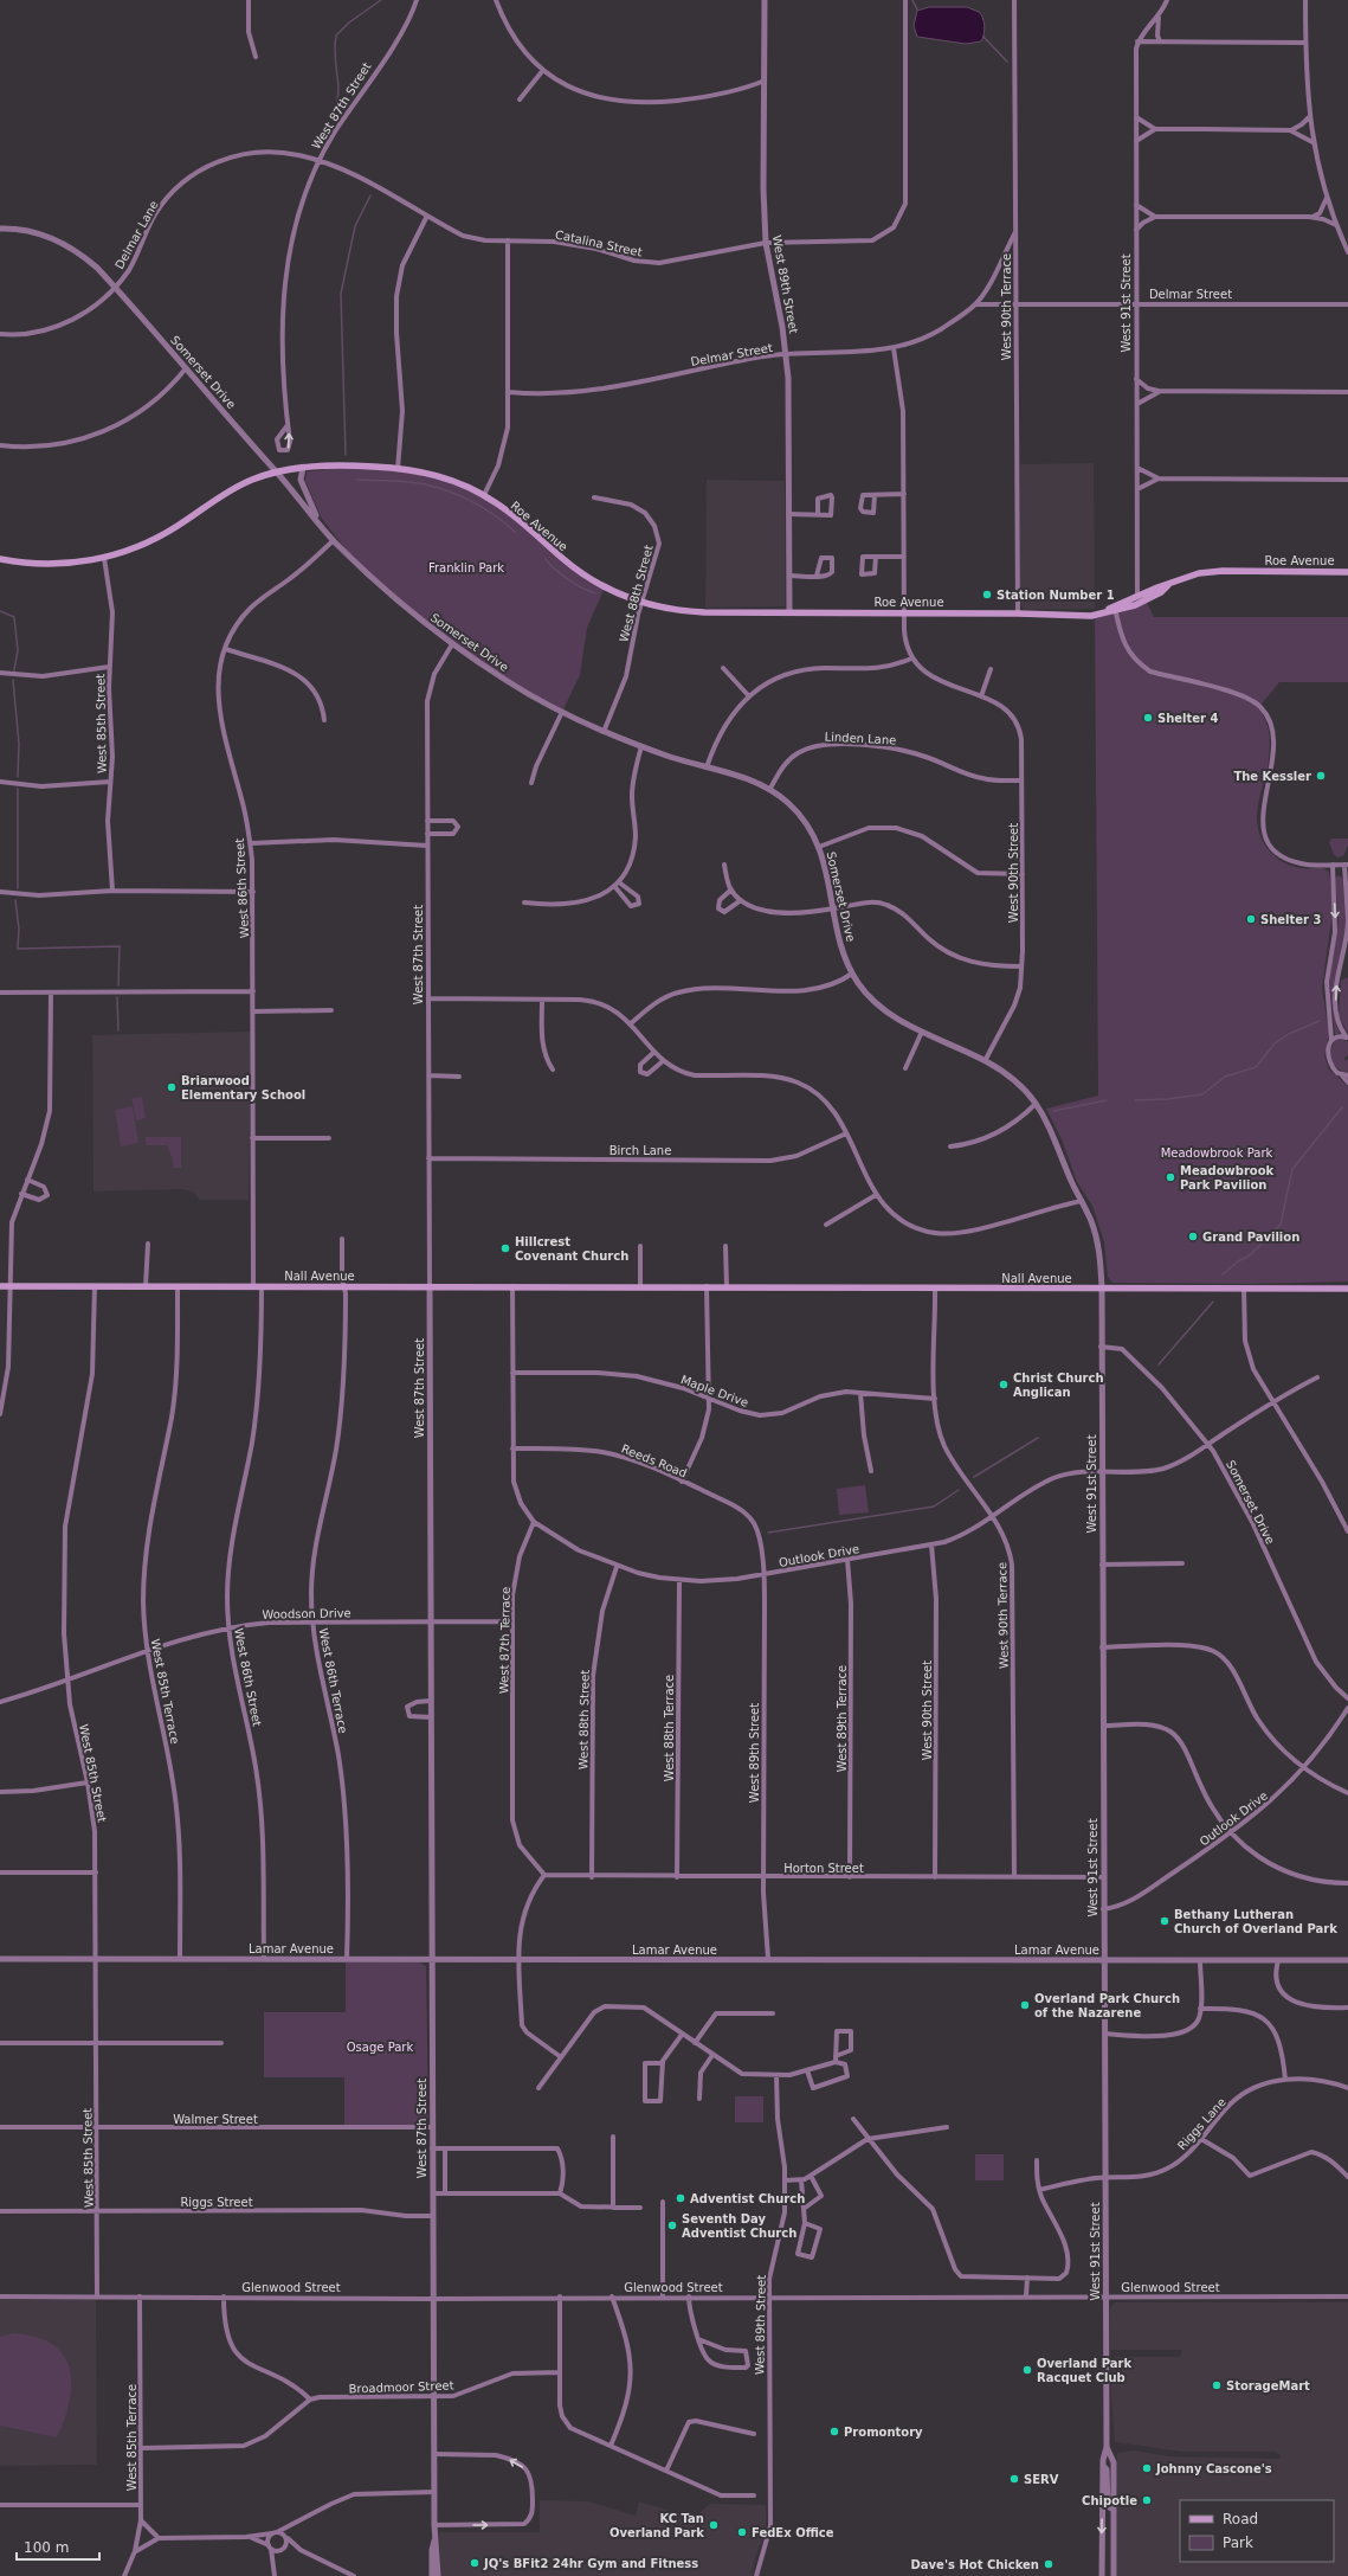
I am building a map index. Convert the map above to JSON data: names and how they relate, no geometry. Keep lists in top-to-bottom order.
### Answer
{
  "streets": {
    "main road": ["Roe Avenue", "Nall Avenue"],
    "street": [
      "West 87th Street",
      "Delmar Lane",
      "Catalina Street",
      "West 89th Street",
      "Delmar Street",
      "West 91st Street",
      "West 90th Terrace",
      "Somerset Drive",
      "West 88th Street",
      "West 85th Street",
      "Linden Lane",
      "West 90th Street",
      "West 86th Street",
      "Birch Lane",
      "Maple Drive",
      "Reeds Road",
      "Outlook Drive",
      "Woodson Drive",
      "West 87th Terrace",
      "West 86th Terrace",
      "West 85th Terrace",
      "West 89th Terrace",
      "West 88th Terrace",
      "Horton Street",
      "Lamar Avenue",
      "Walmer Street",
      "Riggs Lane",
      "Riggs Street",
      "Glenwood Street",
      "Broadmoor Street"
    ]
  },
  "crossings": [
    ["West 87th Street", "Delmar Lane"],
    ["West 87th Street", "Catalina Street"],
    ["West 87th Street", "Somerset Drive"],
    ["West 87th Street", "Birch Lane"],
    ["West 87th Street", "Nall Avenue"],
    ["West 87th Street", "Woodson Drive"],
    ["West 87th Street", "Lamar Avenue"],
    ["West 87th Street", "Walmer Street"],
    ["West 87th Street", "Riggs Street"],
    ["West 87th Street", "Glenwood Street"],
    ["West 87th Street", "Broadmoor Street"],
    ["Delmar Lane", "Catalina Street"],
    ["Delmar Lane", "Somerset Drive"],
    ["Catalina Street", "West 89th Street"],
    ["West 89th Street", "Delmar Street"],
    ["West 89th Street", "Roe Avenue"],
    ["West 89th Street", "Reeds Road"],
    ["West 89th Street", "Outlook Drive"],
    ["West 89th Street", "Horton Street"],
    ["West 89th Street", "Lamar Avenue"],
    ["West 89th Street", "Glenwood Street"],
    ["Delmar Street", "West 91st Street"],
    ["Delmar Street", "West 90th Terrace"],
    ["Delmar Street", "West 90th Street"],
    ["West 91st Street", "Somerset Drive"],
    ["West 91st Street", "Roe Avenue"],
    ["West 91st Street", "Nall Avenue"],
    ["West 91st Street", "Outlook Drive"],
    ["West 91st Street", "Horton Street"],
    ["West 91st Street", "Lamar Avenue"],
    ["West 91st Street", "Riggs Lane"],
    ["West 91st Street", "Glenwood Street"],
    ["West 90th Terrace", "Roe Avenue"],
    ["West 90th Terrace", "Nall Avenue"],
    ["West 90th Terrace", "Maple Drive"],
    ["West 90th Terrace", "Outlook Drive"],
    ["West 90th Terrace", "Horton Street"],
    ["Somerset Drive", "Roe Avenue"],
    ["Somerset Drive", "West 88th Street"],
    ["Somerset Drive", "Linden Lane"],
    ["Somerset Drive", "West 90th Street"],
    ["Somerset Drive", "West 86th Street"],
    ["Somerset Drive", "Nall Avenue"],
    ["Somerset Drive", "Outlook Drive"],
    ["Roe Avenue", "West 88th Street"],
    ["Roe Avenue", "West 85th Street"],
    ["Roe Avenue", "West 90th Street"],
    ["West 88th Street", "Outlook Drive"],
    ["West 88th Street", "Horton Street"],
    ["West 85th Street", "Nall Avenue"],
    ["West 85th Street", "Woodson Drive"],
    ["West 85th Street", "Lamar Avenue"],
    ["West 85th Street", "Walmer Street"],
    ["West 85th Street", "Riggs Street"],
    ["West 85th Street", "Glenwood Street"],
    ["Linden Lane", "West 90th Street"],
    ["West 90th Street", "Outlook Drive"],
    ["West 90th Street", "Horton Street"],
    ["West 86th Street", "Nall Avenue"],
    ["West 86th Street", "Woodson Drive"],
    ["West 86th Street", "Lamar Avenue"],
    ["Nall Avenue", "West 86th Terrace"],
    ["Nall Avenue", "West 85th Terrace"],
    ["Outlook Drive", "West 87th Terrace"],
    ["Outlook Drive", "West 89th Terrace"],
    ["Outlook Drive", "West 88th Terrace"],
    ["Woodson Drive", "West 87th Terrace"],
    ["Woodson Drive", "West 86th Terrace"],
    ["Woodson Drive", "West 85th Terrace"],
    ["West 87th Terrace", "Horton Street"],
    ["West 86th Terrace", "Lamar Avenue"],
    ["West 85th Terrace", "Lamar Avenue"],
    ["West 85th Terrace", "Glenwood Street"],
    ["West 89th Terrace", "Horton Street"],
    ["West 88th Terrace", "Horton Street"]
  ],
  "parks": ["Franklin Park", "Meadowbrook Park", "Osage Park"],
  "places": [
    "Station Number 1",
    "Shelter 4",
    "The Kessler",
    "Shelter 3",
    "Briarwood Elementary School",
    "Meadowbrook Park Pavilion",
    "Grand Pavilion",
    "Hillcrest Covenant Church",
    "Christ Church Anglican",
    "Bethany Lutheran Church of Overland Park",
    "Overland Park Church of the Nazarene",
    "Adventist Church",
    "Seventh Day Adventist Church",
    "Overland Park Racquet Club",
    "StorageMart",
    "Promontory",
    "Johnny Cascone's",
    "SERV",
    "Chipotle",
    "KC Tan Overland Park",
    "FedEx Office",
    "JQ's BFit2 24hr Gym and Fitness",
    "Dave's Hot Chicken"
  ],
  "legend": ["Road", "Park"],
  "scale_bar": "100 m"
}
